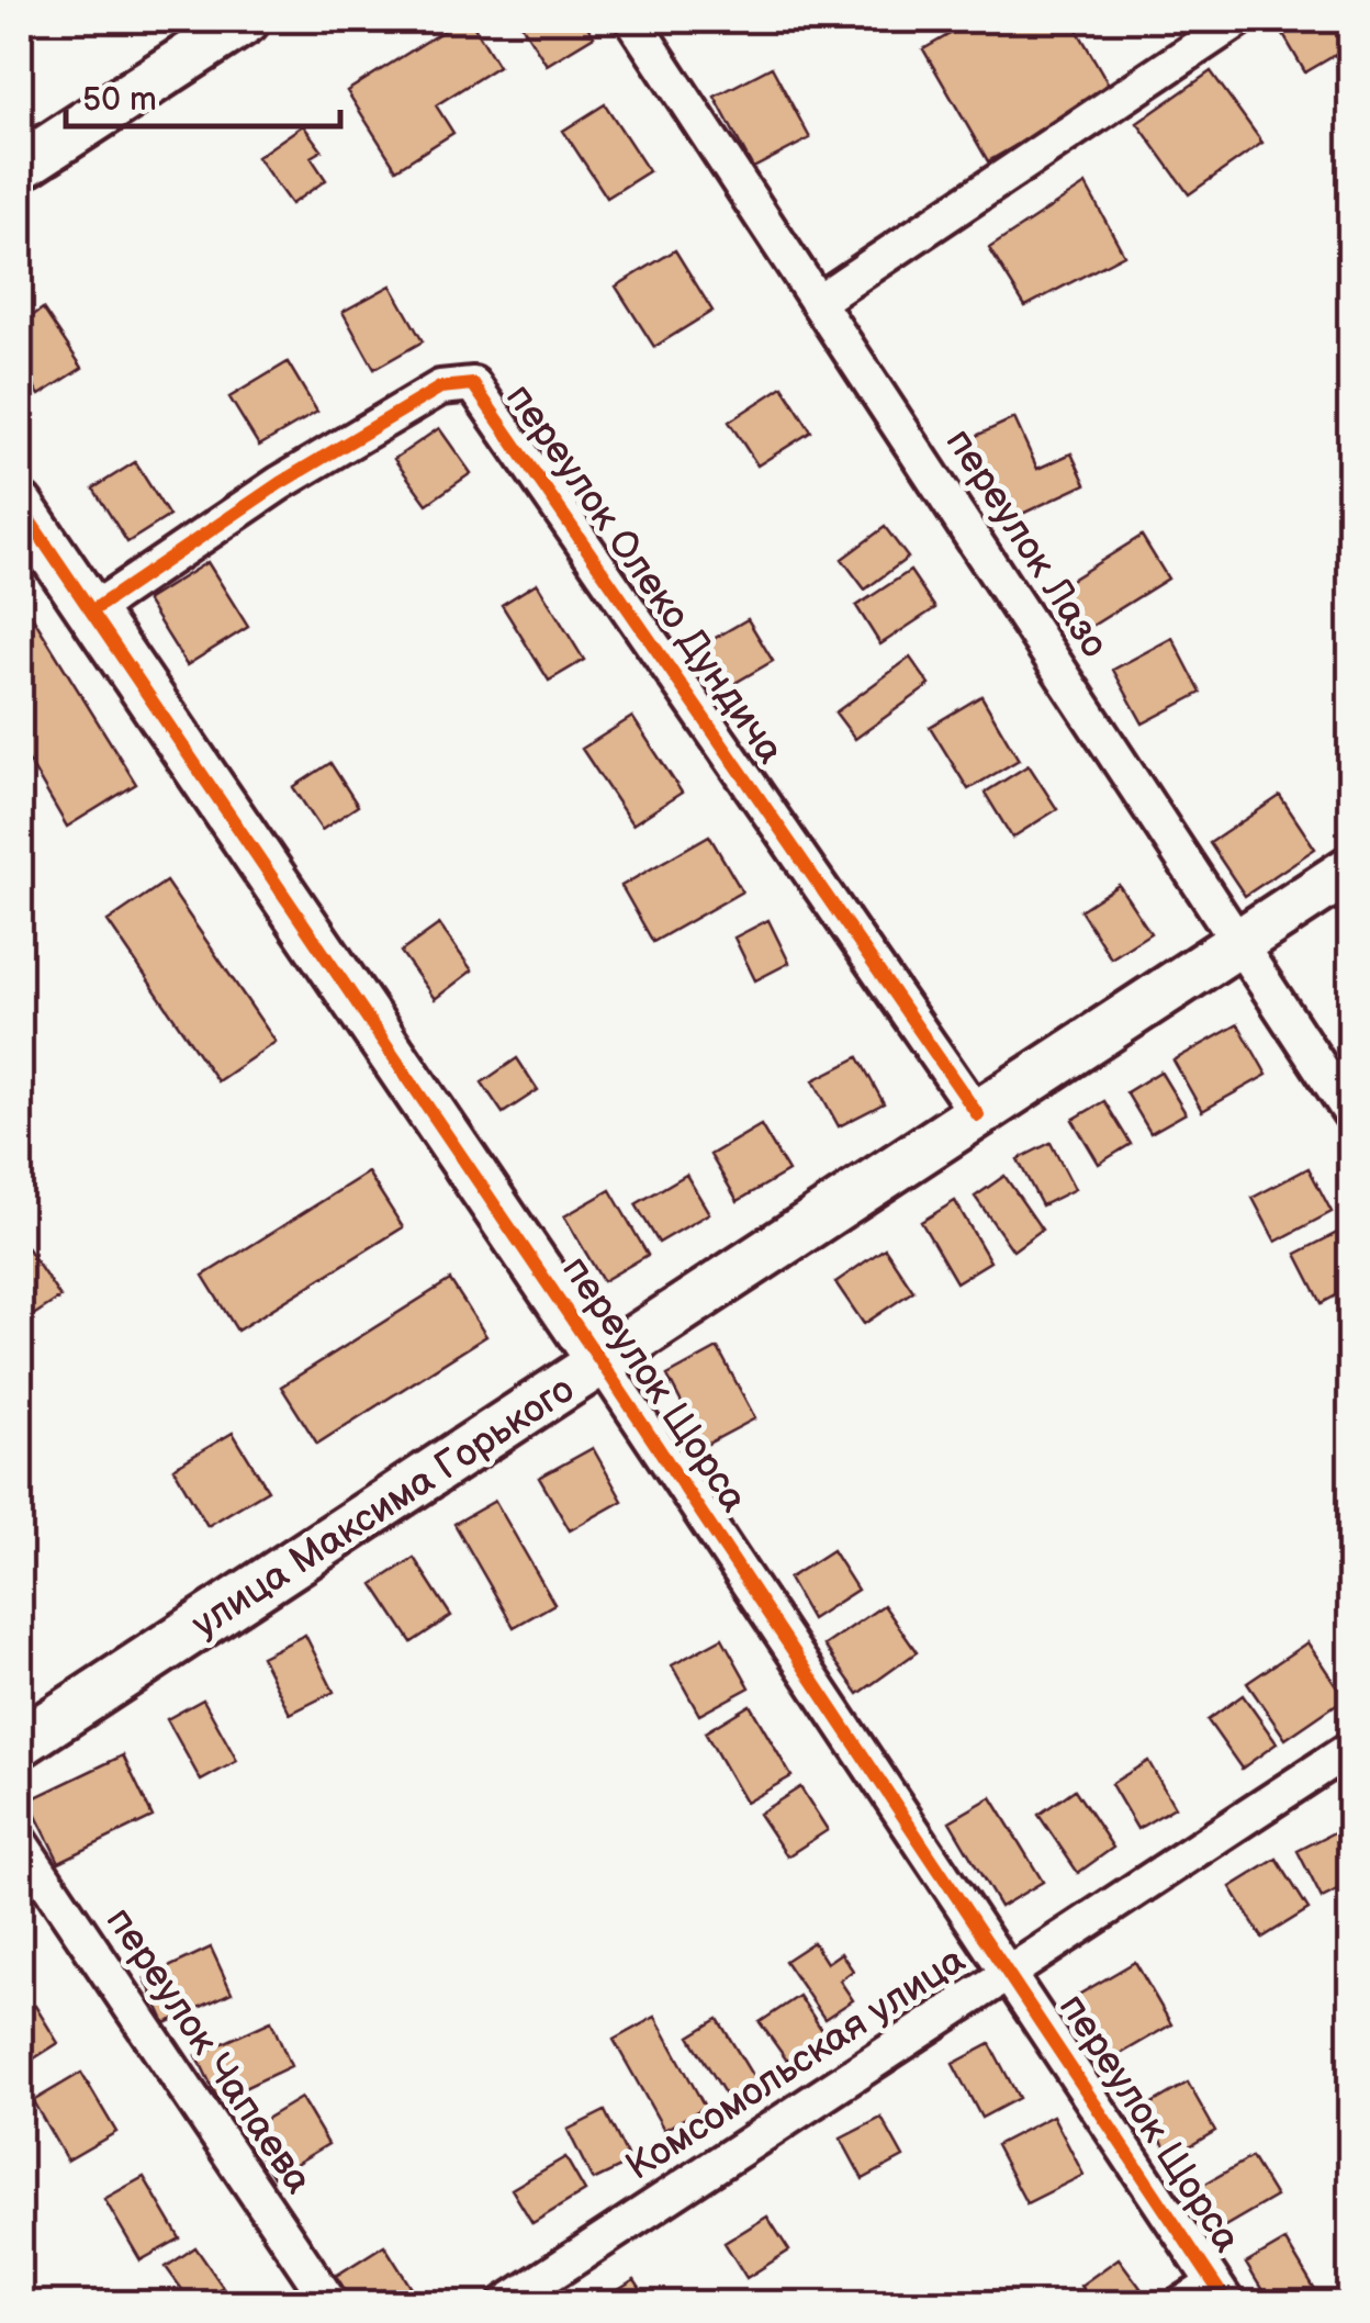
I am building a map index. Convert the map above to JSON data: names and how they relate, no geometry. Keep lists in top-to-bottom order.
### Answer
{
  "streets": {
    "main road": ["переулок Щорса", "улица Максима Горького"],
    "street": [
      "переулок Лазо",
      "переулок Олеко Дундича",
      "переулок Чапаева",
      "Комсомольская улица"
    ]
  },
  "crossings": [
    ["переулок Лазо", "улица Максима Горького"],
    ["переулок Олеко Дундича", "переулок Щорса"],
    ["переулок Олеко Дундича", "улица Максима Горького"],
    ["переулок Щорса", "улица Максима Горького"],
    ["переулок Щорса", "Комсомольская улица"]
  ],
  "scale_bar": "50 m"
}
